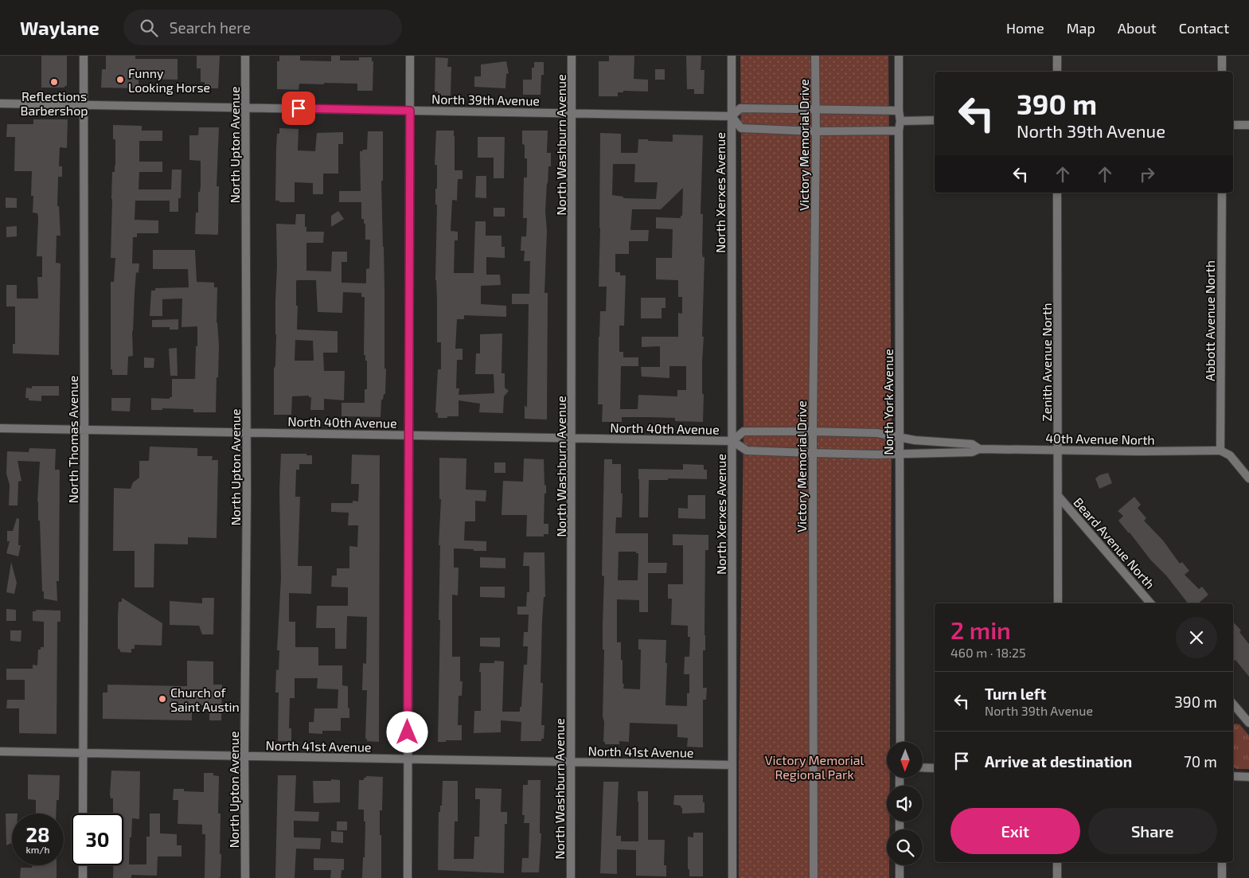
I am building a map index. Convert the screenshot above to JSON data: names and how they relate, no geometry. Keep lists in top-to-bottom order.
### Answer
{
  "streets": {
    "street": [
      "North 39th Avenue",
      "North Upton Avenue",
      "North Washburn Avenue",
      "Victory Memorial Drive",
      "North Xerxes Avenue",
      "Abbott Avenue North",
      "Zenith Avenue North",
      "North York Avenue",
      "North 40th Avenue",
      "40th Avenue North",
      "North Thomas Avenue",
      "Beard Avenue North",
      "North 41st Avenue"
    ]
  },
  "crossings": [
    ["North 39th Avenue", "North Upton Avenue"],
    ["North 39th Avenue", "North Washburn Avenue"],
    ["North 39th Avenue", "Victory Memorial Drive"],
    ["North 39th Avenue", "North Xerxes Avenue"],
    ["North 39th Avenue", "North York Avenue"],
    ["North 39th Avenue", "North Thomas Avenue"],
    ["North Upton Avenue", "North 40th Avenue"],
    ["North Upton Avenue", "North 41st Avenue"],
    ["North Washburn Avenue", "North 40th Avenue"],
    ["North Washburn Avenue", "North 41st Avenue"],
    ["Victory Memorial Drive", "North 40th Avenue"],
    ["North Xerxes Avenue", "North 40th Avenue"],
    ["North Xerxes Avenue", "North 41st Avenue"],
    ["Abbott Avenue North", "40th Avenue North"],
    ["Zenith Avenue North", "40th Avenue North"],
    ["Zenith Avenue North", "Beard Avenue North"],
    ["North York Avenue", "North 40th Avenue"],
    ["North 40th Avenue", "40th Avenue North"],
    ["North 40th Avenue", "North Thomas Avenue"],
    ["North Thomas Avenue", "North 41st Avenue"]
  ],
  "parks": ["Victory Memorial Regional Park"],
  "places": ["Funny Looking Horse", "Reflections Barbershop", "Church of Saint Austin"],
  "north": "bottom",
  "page": {
    "header": "Waylane",
    "search": "Search here",
    "nav": [
      "Home",
      "Map",
      "About",
      "Contact"
    ],
    "turn": ["390 m", "North 39th Avenue"],
    "heading": ["2 min", "460 m · 18:25"],
    "list": [
      {
        "name": "Turn left",
        "note": "North 39th Avenue",
        "value": "390 m"
      },
      {
        "name": "Arrive at destination",
        "value": "70 m"
      }
    ],
    "buttons": ["Exit", "Share"],
    "speed": "28 km/h",
    "limit": "30"
  }
}
